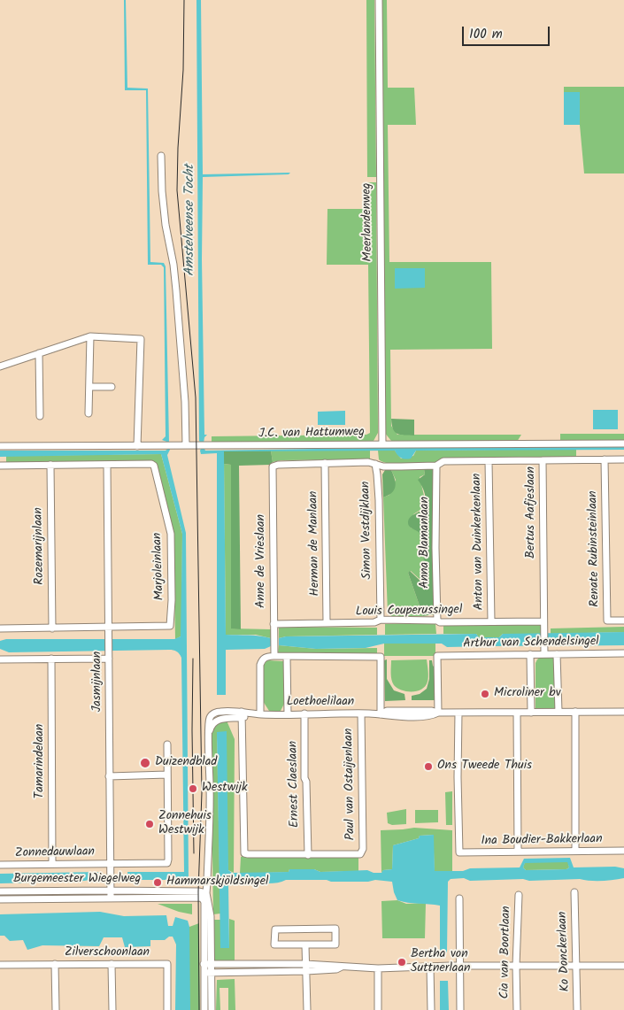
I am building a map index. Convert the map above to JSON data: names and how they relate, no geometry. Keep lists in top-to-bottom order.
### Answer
{
  "streets": {
    "street": [
      "Meerlandenweg",
      "J.C. van Hattumweg",
      "Bertus Aafjeslaan",
      "Simon Vestdijklaan",
      "Anton van Duinkerkenlaan",
      "Anna Blamanlaan",
      "Herman de Manlaan",
      "Rozemarijnlaan",
      "Renate Rubinsteinlaan",
      "Anne de Vrieslaan",
      "Marjoleinlaan",
      "Louis Couperussingel",
      "Arthur van Schendelsingel",
      "Jasmijnlaan",
      "Loethoelilaan",
      "Tamarindelaan",
      "Ernest Claeslaan",
      "Paul van Ostaijenlaan",
      "Ina Boudier-Bakkerlaan",
      "Zonnedauwlaan",
      "Burgemeester Wiegelweg",
      "Ko Donckerlaan",
      "Cia van Boortlaan",
      "Zilverschoonlaan"
    ]
  },
  "crossings": [
    ["Meerlandenweg", "J.C. van Hattumweg"],
    ["Bertus Aafjeslaan", "Simon Vestdijklaan"],
    ["Bertus Aafjeslaan", "Anton van Duinkerkenlaan"],
    ["Bertus Aafjeslaan", "Anna Blamanlaan"],
    ["Bertus Aafjeslaan", "Louis Couperussingel"],
    ["Bertus Aafjeslaan", "Arthur van Schendelsingel"],
    ["Simon Vestdijklaan", "Herman de Manlaan"],
    ["Simon Vestdijklaan", "Anne de Vrieslaan"],
    ["Simon Vestdijklaan", "Louis Couperussingel"],
    ["Anton van Duinkerkenlaan", "Louis Couperussingel"],
    ["Anna Blamanlaan", "Louis Couperussingel"],
    ["Herman de Manlaan", "Louis Couperussingel"],
    ["Rozemarijnlaan", "Marjoleinlaan"],
    ["Anne de Vrieslaan", "Louis Couperussingel"],
    ["Marjoleinlaan", "Jasmijnlaan"],
    ["Arthur van Schendelsingel", "Loethoelilaan"],
    ["Jasmijnlaan", "Zonnedauwlaan"],
    ["Jasmijnlaan", "Burgemeester Wiegelweg"],
    ["Loethoelilaan", "Ernest Claeslaan"],
    ["Loethoelilaan", "Paul van Ostaijenlaan"],
    ["Loethoelilaan", "Ina Boudier-Bakkerlaan"],
    ["Loethoelilaan", "Burgemeester Wiegelweg"],
    ["Tamarindelaan", "Zonnedauwlaan"],
    ["Ernest Claeslaan", "Paul van Ostaijenlaan"]
  ],
  "water": ["Amstelveense Tocht"],
  "places": [
    "Microliner bv",
    "Duizendblad",
    "Ons Tweede Thuis",
    "Westwijk",
    "Zonnehuis Westwijk",
    "Hammarskjöldsingel",
    "Bertha von Suttnerlaan"
  ],
  "scale_bar": "100 m"
}
